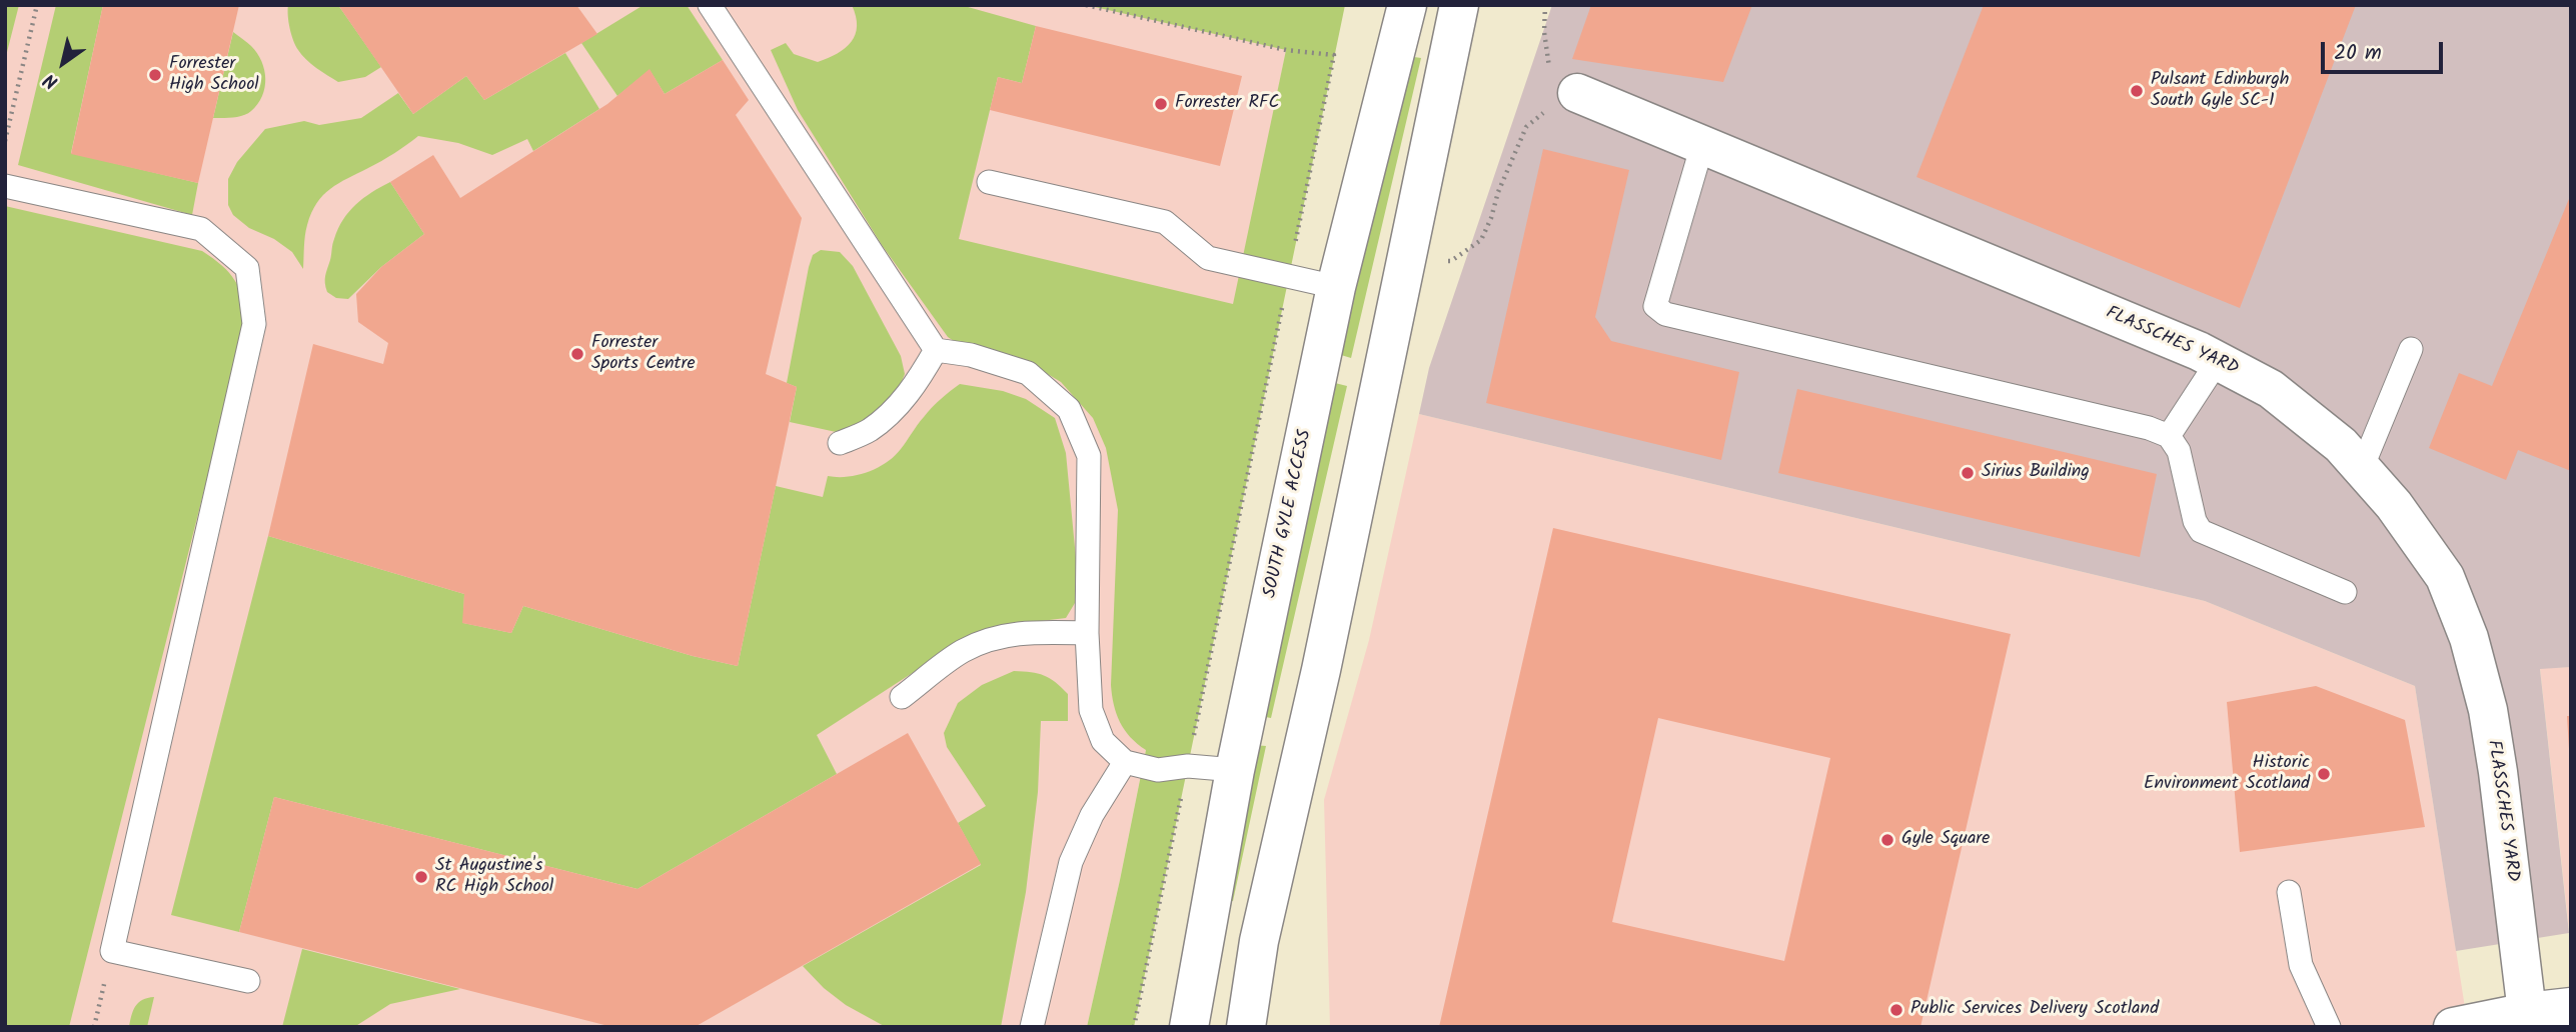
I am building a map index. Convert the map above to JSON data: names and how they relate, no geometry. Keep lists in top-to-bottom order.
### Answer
{
  "streets": {
    "street": ["FLASSCHES YARD", "SOUTH GYLE ACCESS"]
  },
  "places": [
    "Forrester High School",
    "Pulsant Edinburgh South Gyle SC-1",
    "Forrester RFC",
    "Forrester Sports Centre",
    "Sirius Building",
    "Historic Environment Scotland",
    "Gyle Square",
    "St Augustine's RC High School",
    "Public Services Delivery Scotland"
  ],
  "scale_bar": "20 m",
  "north": "bottom left"
}
